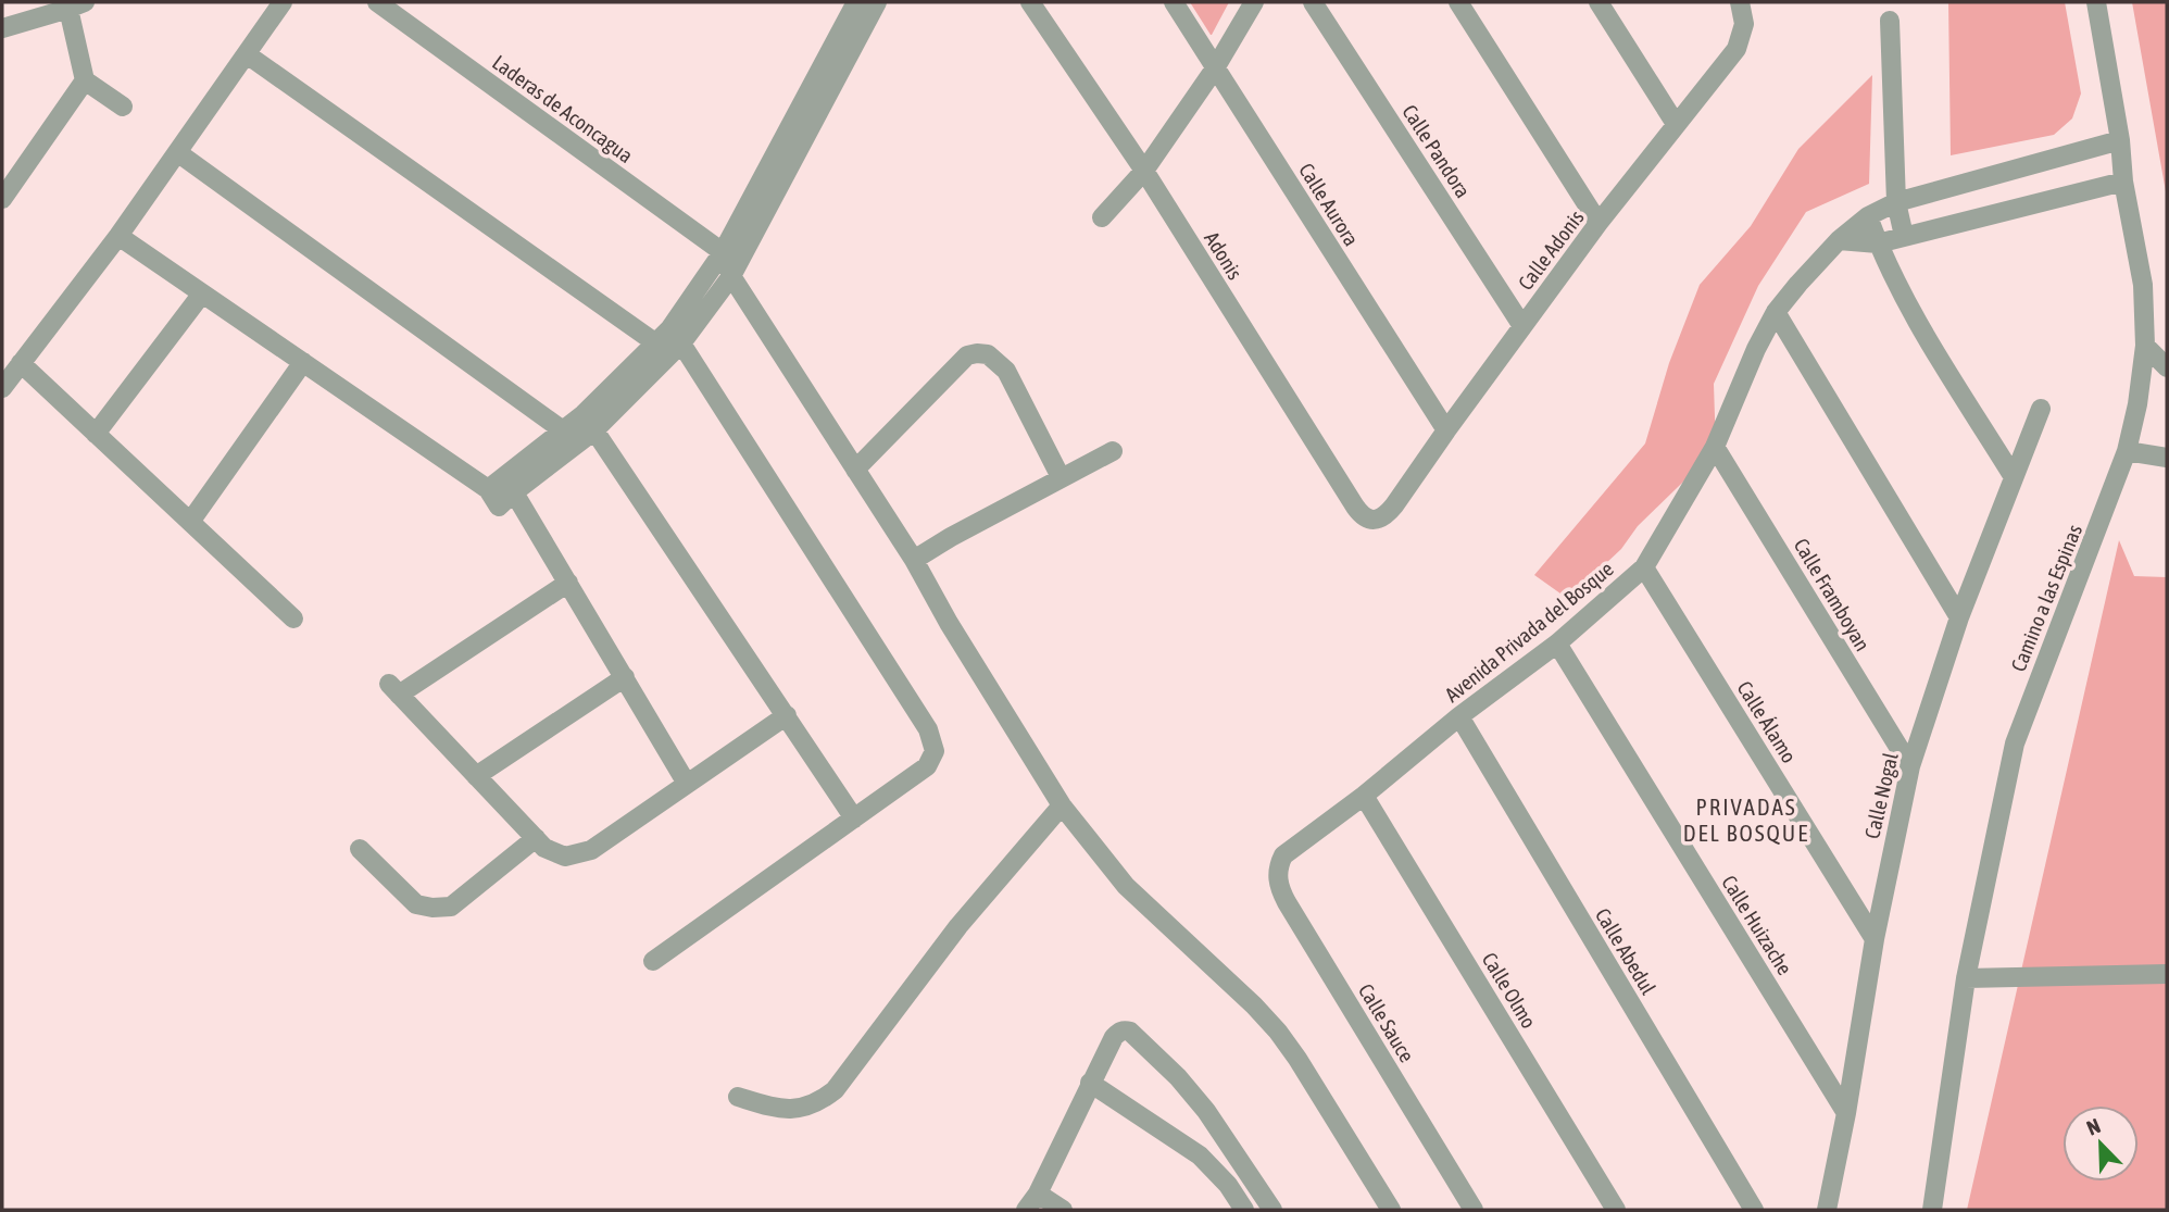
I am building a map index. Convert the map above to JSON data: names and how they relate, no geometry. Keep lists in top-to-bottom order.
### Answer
{
  "streets": {
    "street": [
      "Laderas de Aconcagua",
      "Calle Pandora",
      "Calle Aurora",
      "Calle Adonis",
      "Adonis",
      "Calle Framboyan",
      "Camino a las Espinas",
      "Avenida Privada del Bosque",
      "Calle Álamo",
      "Calle Nogal",
      "Calle Huizache",
      "Calle Abedul",
      "Calle Olmo",
      "Calle Sauce"
    ]
  },
  "crossings": [
    ["Calle Pandora", "Calle Adonis"],
    ["Calle Aurora", "Calle Adonis"],
    ["Calle Adonis", "Adonis"],
    ["Calle Framboyan", "Avenida Privada del Bosque"],
    ["Calle Framboyan", "Calle Nogal"],
    ["Camino a las Espinas", "Avenida Privada del Bosque"],
    ["Avenida Privada del Bosque", "Calle Álamo"],
    ["Avenida Privada del Bosque", "Calle Huizache"],
    ["Avenida Privada del Bosque", "Calle Abedul"],
    ["Avenida Privada del Bosque", "Calle Olmo"],
    ["Avenida Privada del Bosque", "Calle Sauce"],
    ["Calle Álamo", "Calle Nogal"],
    ["Calle Nogal", "Calle Huizache"]
  ],
  "districts": ["PRIVADAS DEL BOSQUE"],
  "north": "top left"
}
